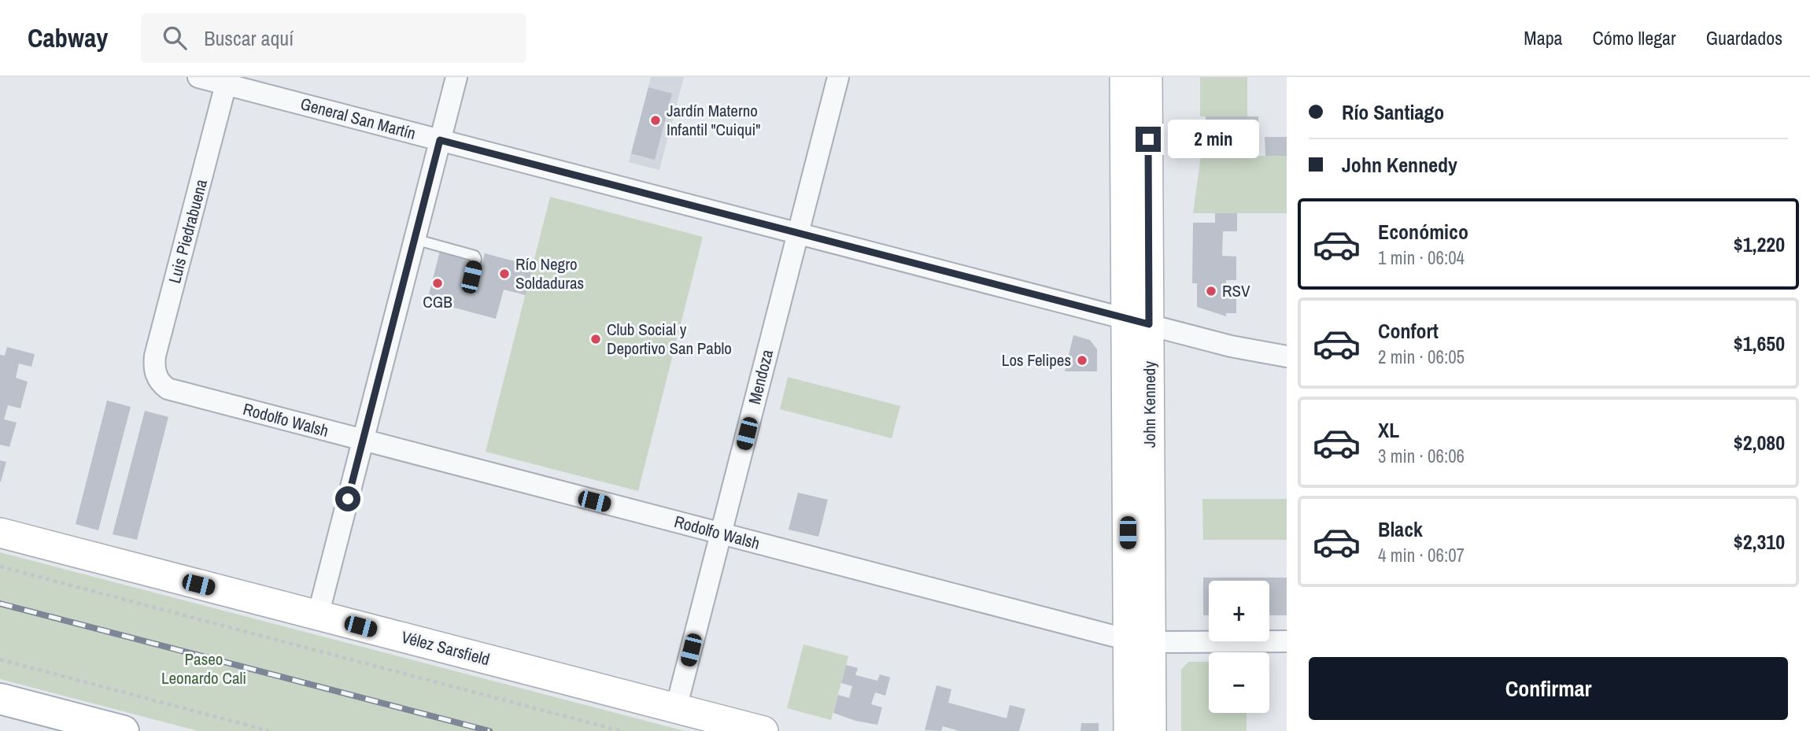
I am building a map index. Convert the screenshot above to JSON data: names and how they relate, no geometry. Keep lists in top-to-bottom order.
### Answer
{
  "streets": {
    "main road": ["John Kennedy", "Vélez Sarsfield"],
    "street": [
      "General San Martín",
      "Luis Piedrabuena",
      "Mendoza",
      "Rodolfo Walsh"
    ]
  },
  "crossings": [
    ["General San Martín", "Luis Piedrabuena"],
    ["General San Martín", "Mendoza"],
    ["General San Martín", "John Kennedy"],
    ["Luis Piedrabuena", "Rodolfo Walsh"],
    ["Mendoza", "Rodolfo Walsh"],
    ["Mendoza", "Vélez Sarsfield"],
    ["John Kennedy", "Rodolfo Walsh"]
  ],
  "parks": ["Paseo Leonardo Cali"],
  "places": [
    "Jardín Materno Infantil \"Cuiqui\"",
    "Río Negro Soldaduras",
    "CGB",
    "RSV",
    "Club Social y Deportivo San Pablo",
    "Los Felipes"
  ],
  "page": {
    "header": "Cabway",
    "search": "Buscar aquí",
    "nav": ["Mapa", "Cómo llegar", "Guardados"],
    "banner": ["Río Santiago", "John Kennedy"],
    "bubble": "2 min",
    "list": [
      {
        "name": "Económico",
        "note": "1 min · 06:04",
        "value": "$1,220"
      },
      {
        "name": "Confort",
        "note": "2 min · 06:05",
        "value": "$1,650"
      },
      {
        "name": "XL",
        "note": "3 min · 06:06",
        "value": "$2,080"
      },
      {
        "name": "Black",
        "note": "4 min · 06:07",
        "value": "$2,310"
      }
    ],
    "map_buttons": ["+", "−"],
    "buttons": "Confirmar"
  }
}
